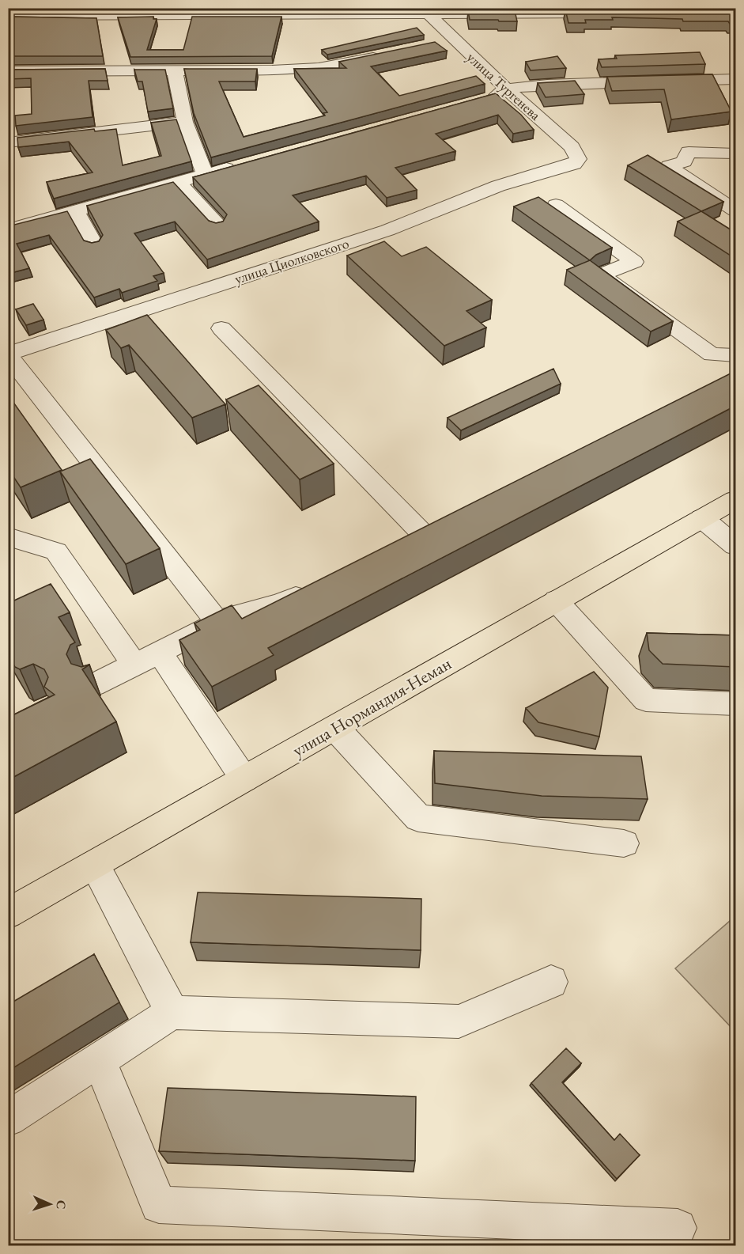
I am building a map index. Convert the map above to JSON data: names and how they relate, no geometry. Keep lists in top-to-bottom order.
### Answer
{
  "streets": {
    "main road": ["улица Нормандия-Неман"],
    "street": ["улица Тургенева", "улица Циолковского"]
  },
  "crossings": [
    ["улица Тургенева", "улица Циолковского"]
  ],
  "north": "right"
}
